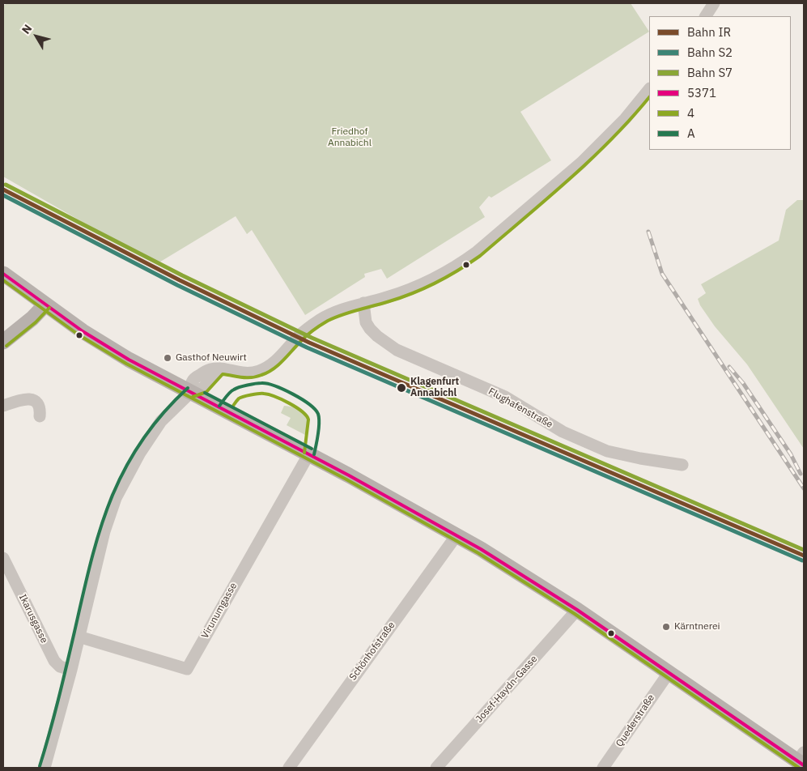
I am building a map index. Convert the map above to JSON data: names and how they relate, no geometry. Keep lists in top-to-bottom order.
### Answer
{
  "streets": {
    "street": [
      "Flughafenstraße",
      "Virunumgasse",
      "Ikarusgasse",
      "Schönhofstraße",
      "Josef-Haydn-Gasse",
      "Quederstraße"
    ]
  },
  "parks": ["Friedhof Annabichl"],
  "places": ["Gasthof Neuwirt", "Klagenfurt Annabichl", "Kärntnerei"],
  "lines": [
    "transit line 4",
    "rail line S7",
    "rail line IR",
    "rail line S2",
    "transit line 5371",
    "transit line A"
  ],
  "legend": [
    "Bahn IR",
    "Bahn S2",
    "Bahn S7",
    "5371",
    "4",
    "A"
  ],
  "north": "top left"
}
